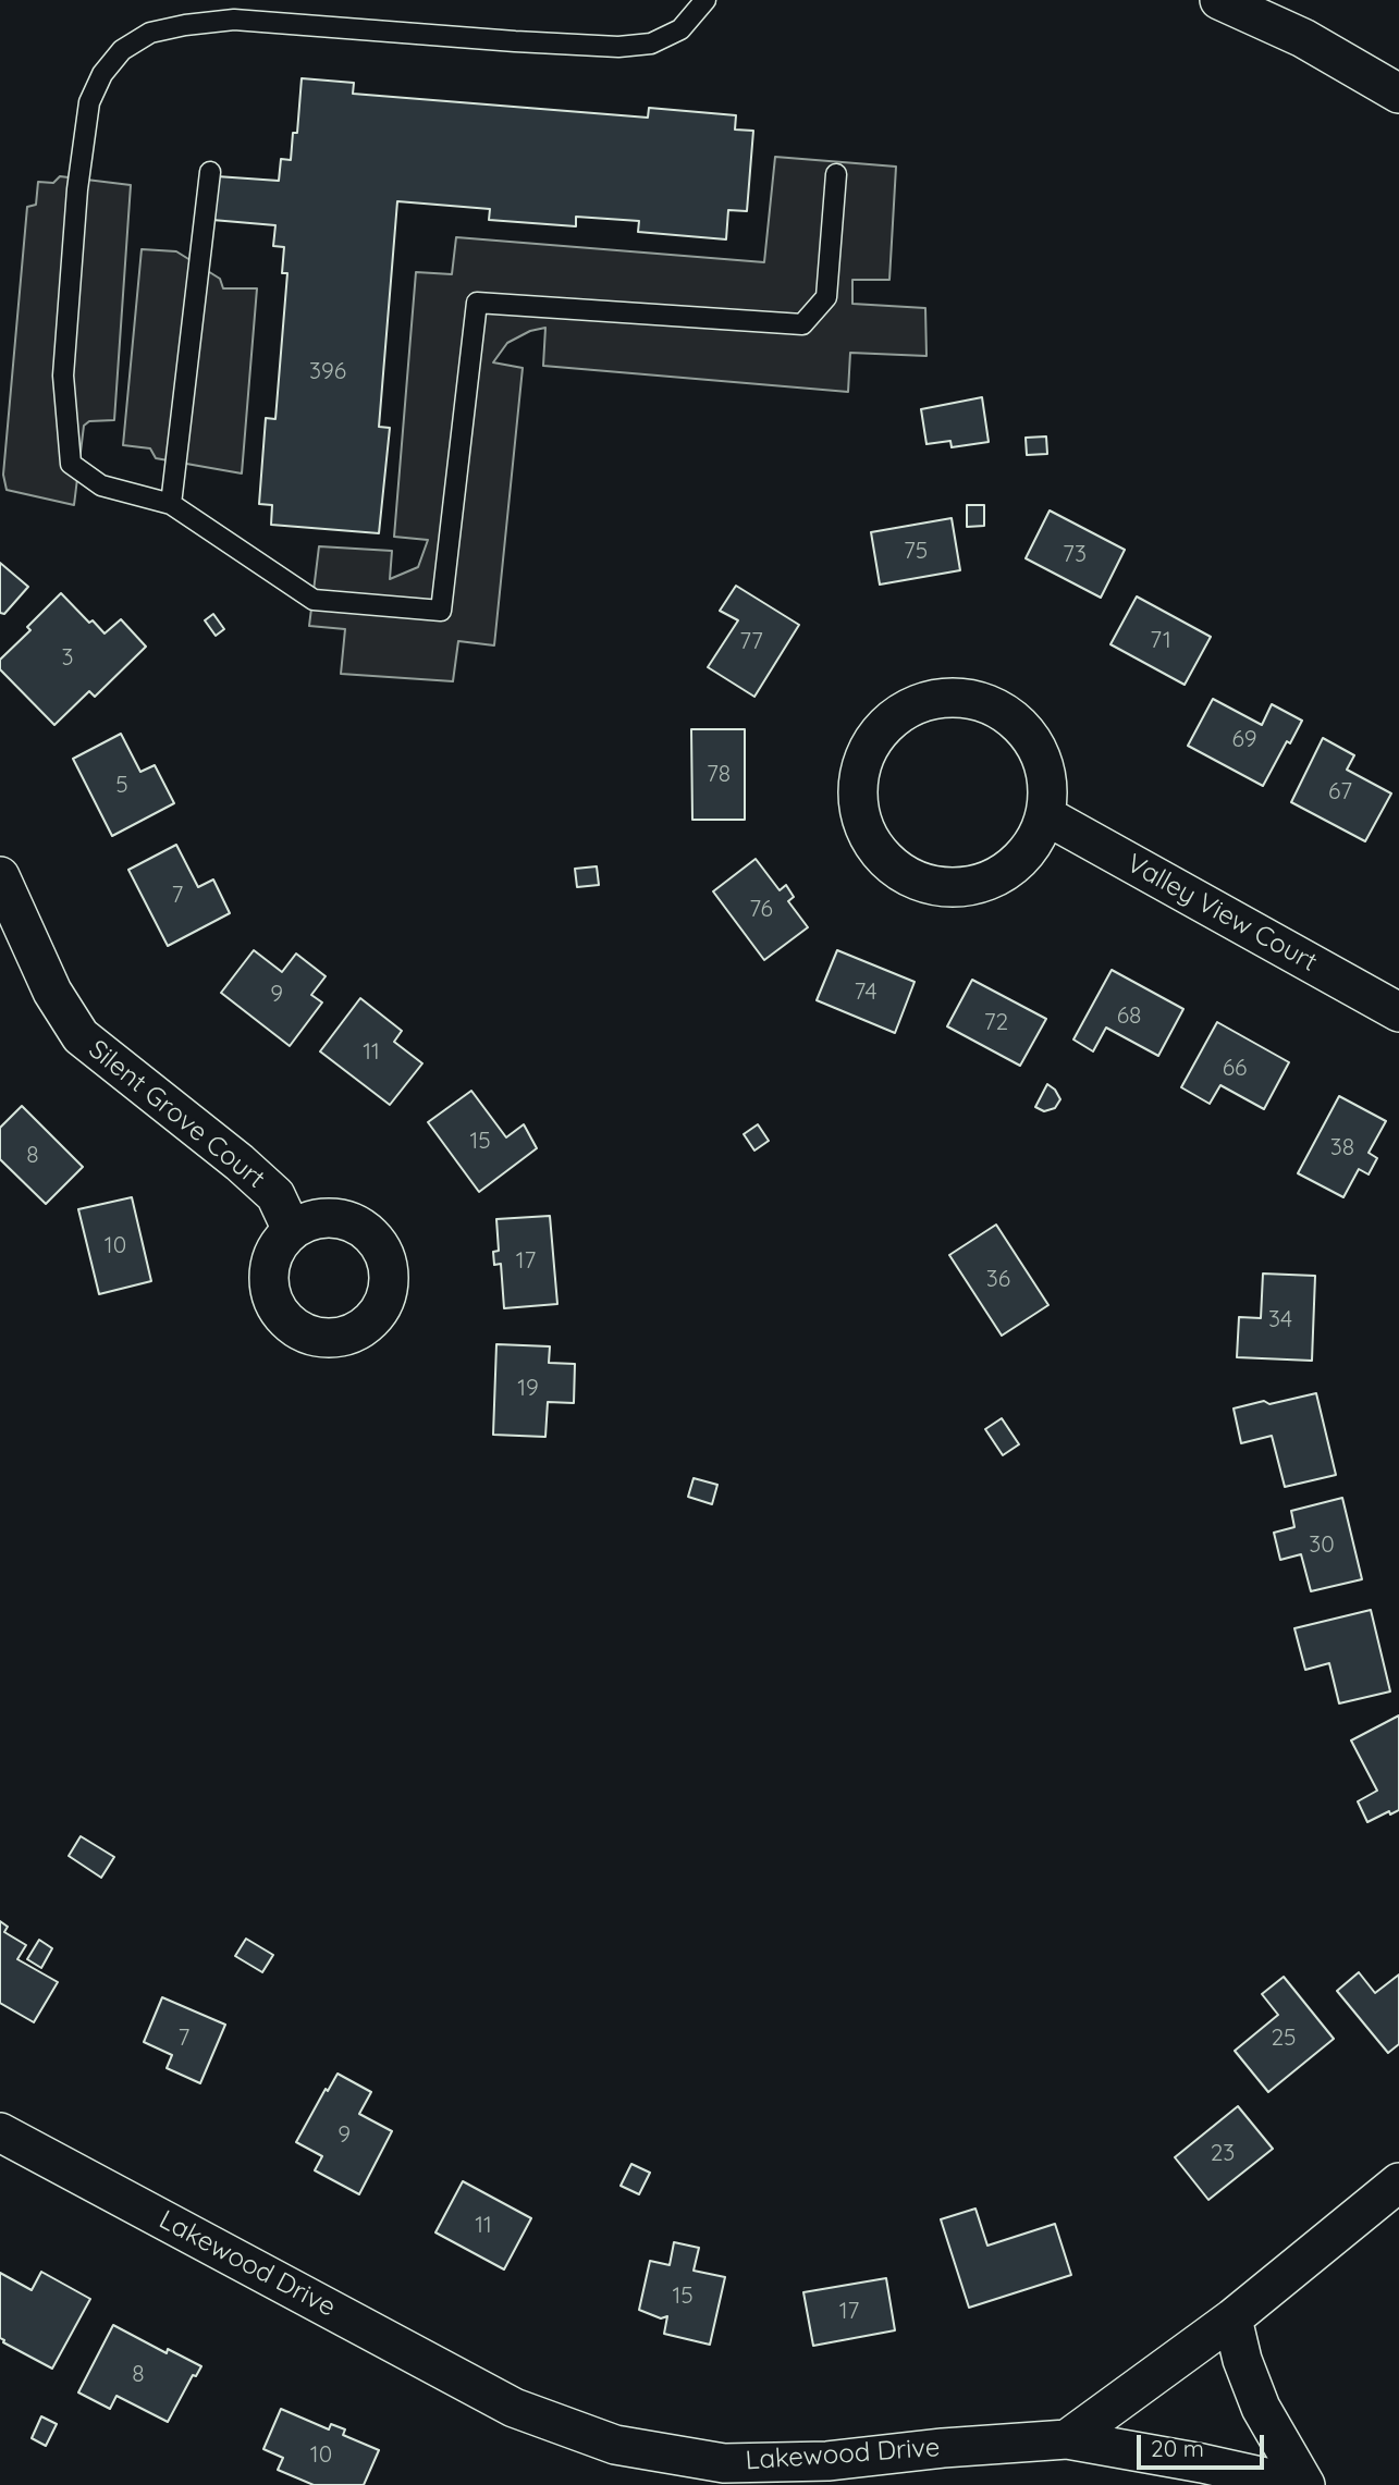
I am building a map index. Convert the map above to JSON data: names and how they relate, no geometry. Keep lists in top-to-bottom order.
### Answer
{
  "streets": {
    "street": ["Valley View Court", "Silent Grove Court", "Lakewood Drive"]
  },
  "house_numbers": [
    "396",
    "75",
    "73",
    "71",
    "77",
    "3",
    "69",
    "78",
    "5",
    "67",
    "7",
    "76",
    "74",
    "9",
    "68",
    "72",
    "11",
    "66",
    "15",
    "38",
    "8",
    "10",
    "17",
    "36",
    "34",
    "19",
    "30",
    "7",
    "25",
    "9",
    "23",
    "11",
    "15",
    "17",
    "8",
    "10"
  ],
  "scale_bar": "20 m"
}
